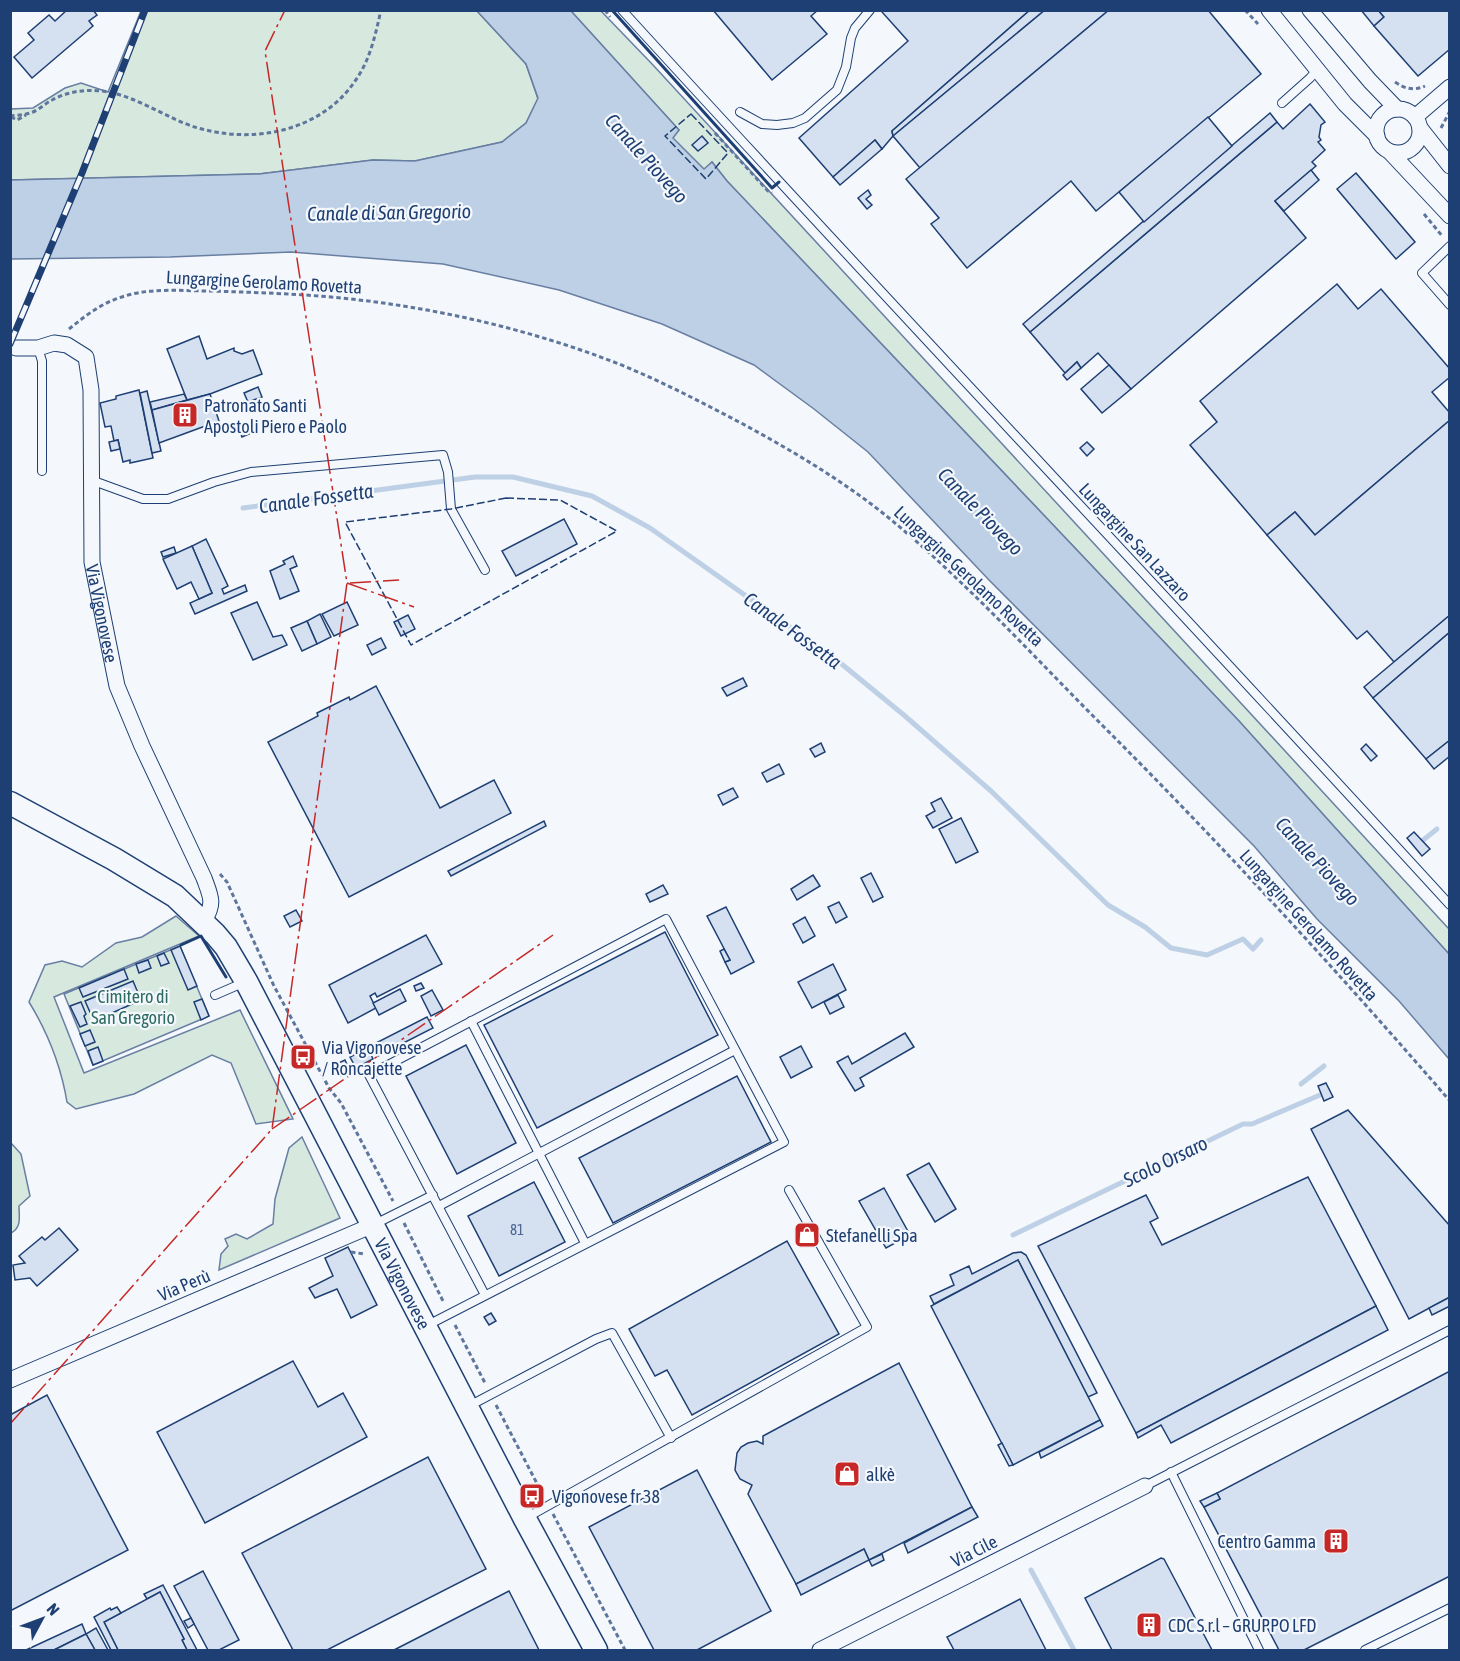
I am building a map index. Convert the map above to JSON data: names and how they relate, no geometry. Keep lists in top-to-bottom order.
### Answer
{
  "streets": {
    "main road": ["Via Vigonovese"],
    "street": ["Via Perù", "Via Cile"],
    "lane": ["Lungargine San Lazzaro"],
    "path": ["Lungargine Gerolamo Rovetta"]
  },
  "crossings": [
    ["Lungargine Gerolamo Rovetta", "Via Vigonovese"],
    ["Via Vigonovese", "Via Perù"]
  ],
  "water": [
    "Canale Piovego",
    "Canale di San Gregorio",
    "Canale Fossetta",
    "Scolo Orsaro"
  ],
  "parks": ["Cimitero di San Gregorio"],
  "places": {
    "building": ["Patronato Santi Apostoli Piero e Paolo", "Centro Gamma", "CDC S.r.l – GRUPPO LFD"],
    "bus stop": ["Via Vigonovese / Roncajette", "Vigonovese fr 38"],
    "shop": ["Stefanelli Spa", "alkè"]
  },
  "house_numbers": ["81"],
  "north": "top right"
}
